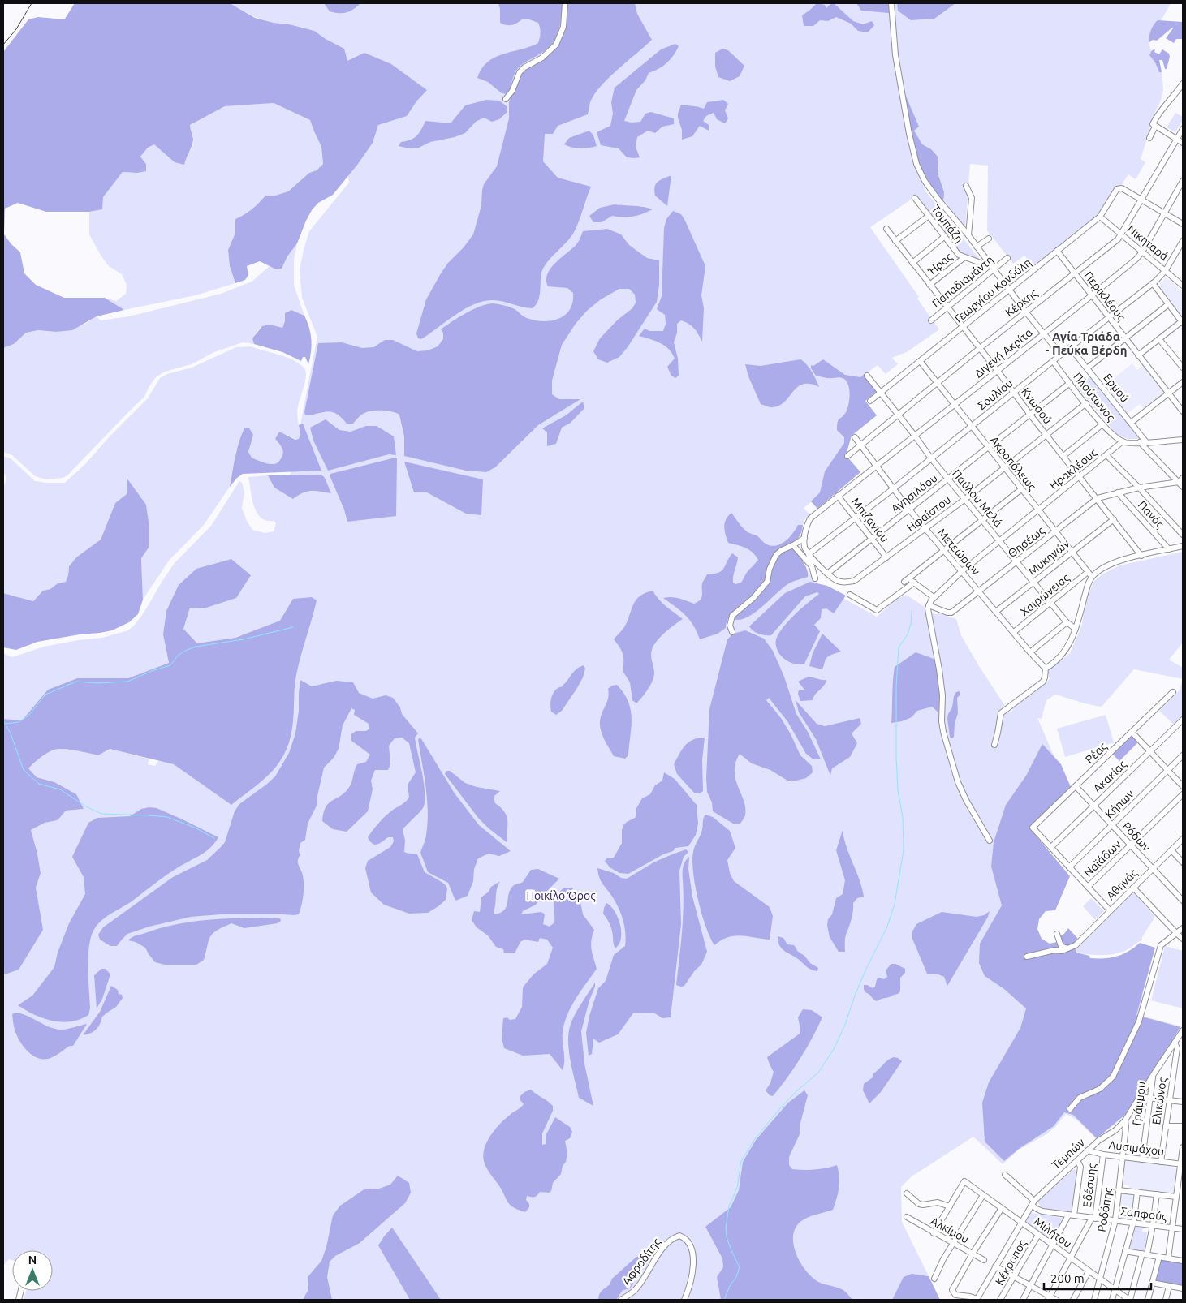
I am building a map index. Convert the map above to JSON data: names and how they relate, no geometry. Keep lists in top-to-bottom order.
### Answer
{
  "streets": {
    "street": [
      "Τομπάζη",
      "Νικηταρά",
      "Ήρας",
      "Παπαδιαμάντη",
      "Γεωργίου Κονδύλη",
      "Περικλέους",
      "Κέρκης",
      "Διγενή Ακρίτα",
      "Ερμού",
      "Σουλίου",
      "Πλούτωνος",
      "Κνωσού",
      "Ακροπόλεως",
      "Ηρακλέους",
      "Αγησιλάου",
      "Παύλου Μελά",
      "Ηφαίστου",
      "Πανός",
      "Μπιζανίου",
      "Θησέως",
      "Μετεώρων",
      "Μυκηνών",
      "Χαιρώνειας",
      "Ρέας",
      "Ακακίας",
      "Κήπων",
      "Ρόδων",
      "Ναϊάδων",
      "Αθηνάς",
      "Ελικώνος",
      "Γράμμου",
      "Λυσιμάχου",
      "Τεμπών",
      "Εδέσσης",
      "Ροδόπης",
      "Σαπφούς",
      "Αλκίμου",
      "Μιλήτου",
      "Αφροδίτης",
      "Κέκροπος"
    ]
  },
  "crossings": [
    ["Τομπάζη", "Ήρας"],
    ["Τομπάζη", "Παπαδιαμάντη"],
    ["Νικηταρά", "Γεωργίου Κονδύλη"],
    ["Νικηταρά", "Κέρκης"],
    ["Νικηταρά", "Διγενή Ακρίτα"],
    ["Νικηταρά", "Σουλίου"],
    ["Ήρας", "Κνωσού"],
    ["Παπαδιαμάντη", "Κνωσού"],
    ["Γεωργίου Κονδύλη", "Περικλέους"],
    ["Γεωργίου Κονδύλη", "Κέρκης"],
    ["Γεωργίου Κονδύλη", "Κνωσού"],
    ["Γεωργίου Κονδύλη", "Ακροπόλεως"],
    ["Γεωργίου Κονδύλη", "Παύλου Μελά"],
    ["Περικλέους", "Κέρκης"],
    ["Περικλέους", "Διγενή Ακρίτα"],
    ["Περικλέους", "Σουλίου"],
    ["Κέρκης", "Κνωσού"],
    ["Κέρκης", "Ακροπόλεως"],
    ["Κέρκης", "Παύλου Μελά"],
    ["Κέρκης", "Μετεώρων"],
    ["Διγενή Ακρίτα", "Κνωσού"],
    ["Διγενή Ακρίτα", "Ακροπόλεως"],
    ["Διγενή Ακρίτα", "Παύλου Μελά"],
    ["Διγενή Ακρίτα", "Μπιζανίου"],
    ["Διγενή Ακρίτα", "Μετεώρων"],
    ["Ερμού", "Σουλίου"],
    ["Σουλίου", "Πλούτωνος"],
    ["Σουλίου", "Κνωσού"],
    ["Σουλίου", "Ακροπόλεως"],
    ["Σουλίου", "Παύλου Μελά"],
    ["Σουλίου", "Μπιζανίου"],
    ["Σουλίου", "Μετεώρων"],
    ["Πλούτωνος", "Ηρακλέους"],
    ["Πλούτωνος", "Αγησιλάου"],
    ["Πλούτωνος", "Ηφαίστου"],
    ["Κνωσού", "Ηρακλέους"],
    ["Κνωσού", "Αγησιλάου"],
    ["Κνωσού", "Ηφαίστου"],
    ["Κνωσού", "Θησέως"],
    ["Κνωσού", "Μυκηνών"],
    ["Κνωσού", "Χαιρώνειας"],
    ["Ακροπόλεως", "Ηρακλέους"],
    ["Ακροπόλεως", "Αγησιλάου"],
    ["Ακροπόλεως", "Ηφαίστου"],
    ["Ακροπόλεως", "Θησέως"],
    ["Ακροπόλεως", "Μυκηνών"],
    ["Ακροπόλεως", "Χαιρώνειας"],
    ["Ηρακλέους", "Παύλου Μελά"],
    ["Ηρακλέους", "Θησέως"],
    ["Ηρακλέους", "Μετεώρων"],
    ["Αγησιλάου", "Παύλου Μελά"],
    ["Αγησιλάου", "Ηφαίστου"],
    ["Αγησιλάου", "Μπιζανίου"],
    ["Αγησιλάου", "Μετεώρων"],
    ["Παύλου Μελά", "Ηφαίστου"],
    ["Παύλου Μελά", "Θησέως"],
    ["Παύλου Μελά", "Μυκηνών"],
    ["Παύλου Μελά", "Χαιρώνειας"],
    ["Ηφαίστου", "Μπιζανίου"],
    ["Ηφαίστου", "Μετεώρων"],
    ["Πανός", "Θησέως"],
    ["Πανός", "Χαιρώνειας"],
    ["Θησέως", "Μετεώρων"],
    ["Μετεώρων", "Μυκηνών"],
    ["Μετεώρων", "Χαιρώνειας"],
    ["Ρέας", "Ακακίας"],
    ["Ρέας", "Ρόδων"],
    ["Ακακίας", "Ρόδων"],
    ["Κήπων", "Ρόδων"],
    ["Ρόδων", "Ναϊάδων"],
    ["Ρόδων", "Αθηνάς"],
    ["Ελικώνος", "Λυσιμάχου"],
    ["Ελικώνος", "Τεμπών"],
    ["Γράμμου", "Λυσιμάχου"],
    ["Γράμμου", "Τεμπών"],
    ["Λυσιμάχου", "Τεμπών"],
    ["Λυσιμάχου", "Εδέσσης"],
    ["Λυσιμάχου", "Ροδόπης"],
    ["Τεμπών", "Ροδόπης"],
    ["Τεμπών", "Σαπφούς"],
    ["Τεμπών", "Μιλήτου"],
    ["Εδέσσης", "Σαπφούς"],
    ["Εδέσσης", "Μιλήτου"],
    ["Ροδόπης", "Σαπφούς"],
    ["Ροδόπης", "Μιλήτου"],
    ["Μιλήτου", "Κέκροπος"]
  ],
  "districts": ["Αγία Τριάδα - Πεύκα Βέρδη"],
  "parks": ["Ποικίλο Όρος"],
  "scale_bar": "200 m",
  "north": "top"
}
